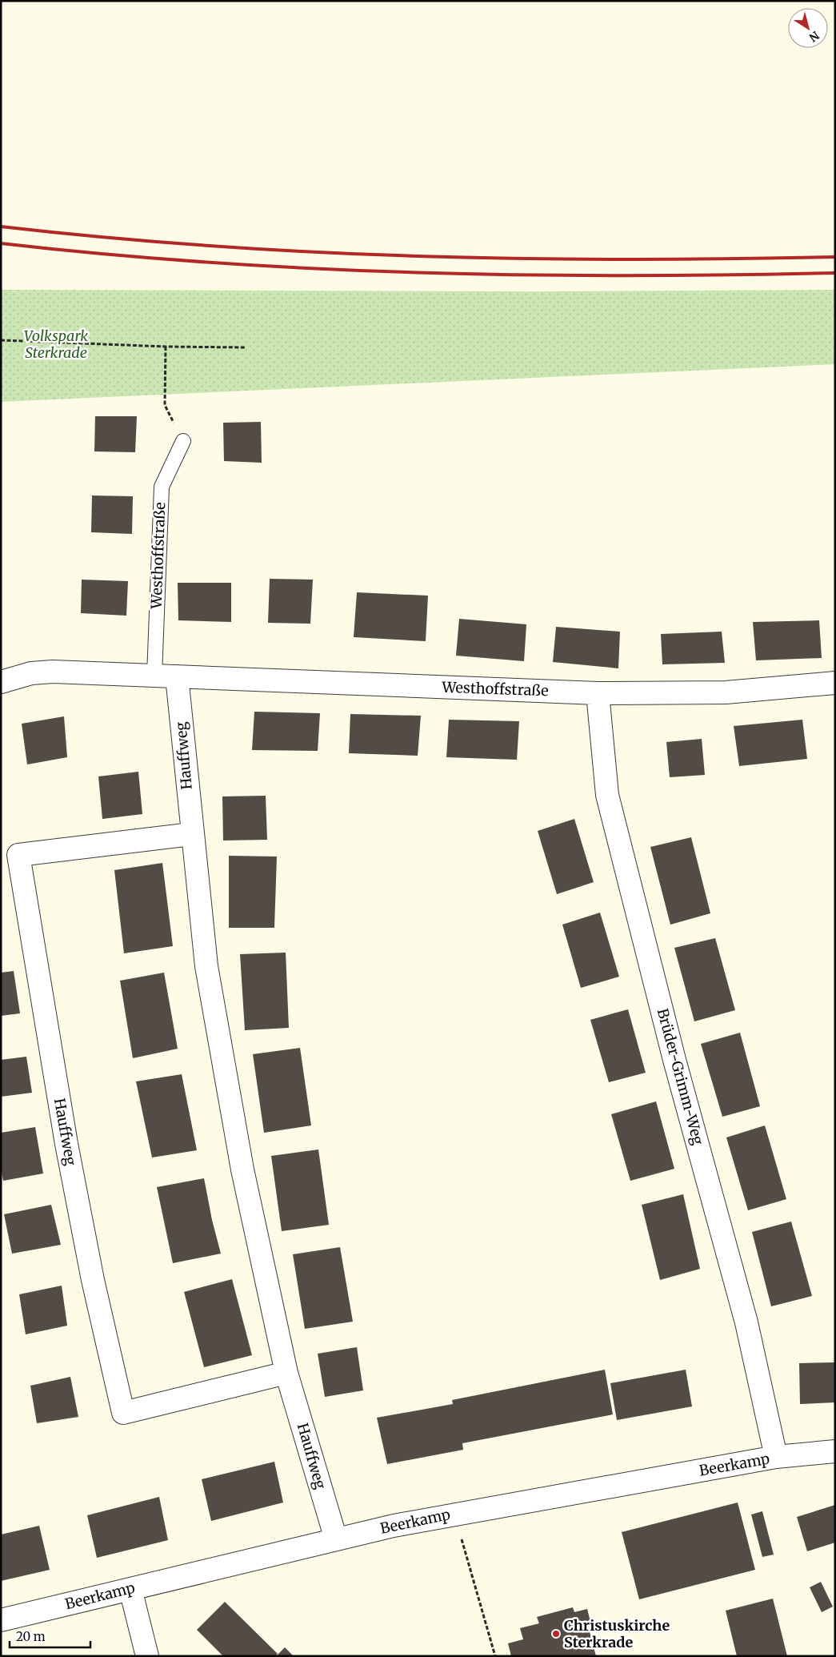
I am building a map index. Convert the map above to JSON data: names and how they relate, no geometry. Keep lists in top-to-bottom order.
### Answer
{
  "streets": {
    "street": [
      "Westhoffstraße",
      "Hauffweg",
      "Brüder-Grimm-Weg",
      "Beerkamp"
    ]
  },
  "crossings": [
    ["Westhoffstraße", "Hauffweg"],
    ["Westhoffstraße", "Brüder-Grimm-Weg"],
    ["Hauffweg", "Beerkamp"],
    ["Brüder-Grimm-Weg", "Beerkamp"]
  ],
  "parks": ["Volkspark Sterkrade"],
  "places": ["Christuskirche Sterkrade"],
  "scale_bar": "20 m",
  "north": "bottom right"
}
